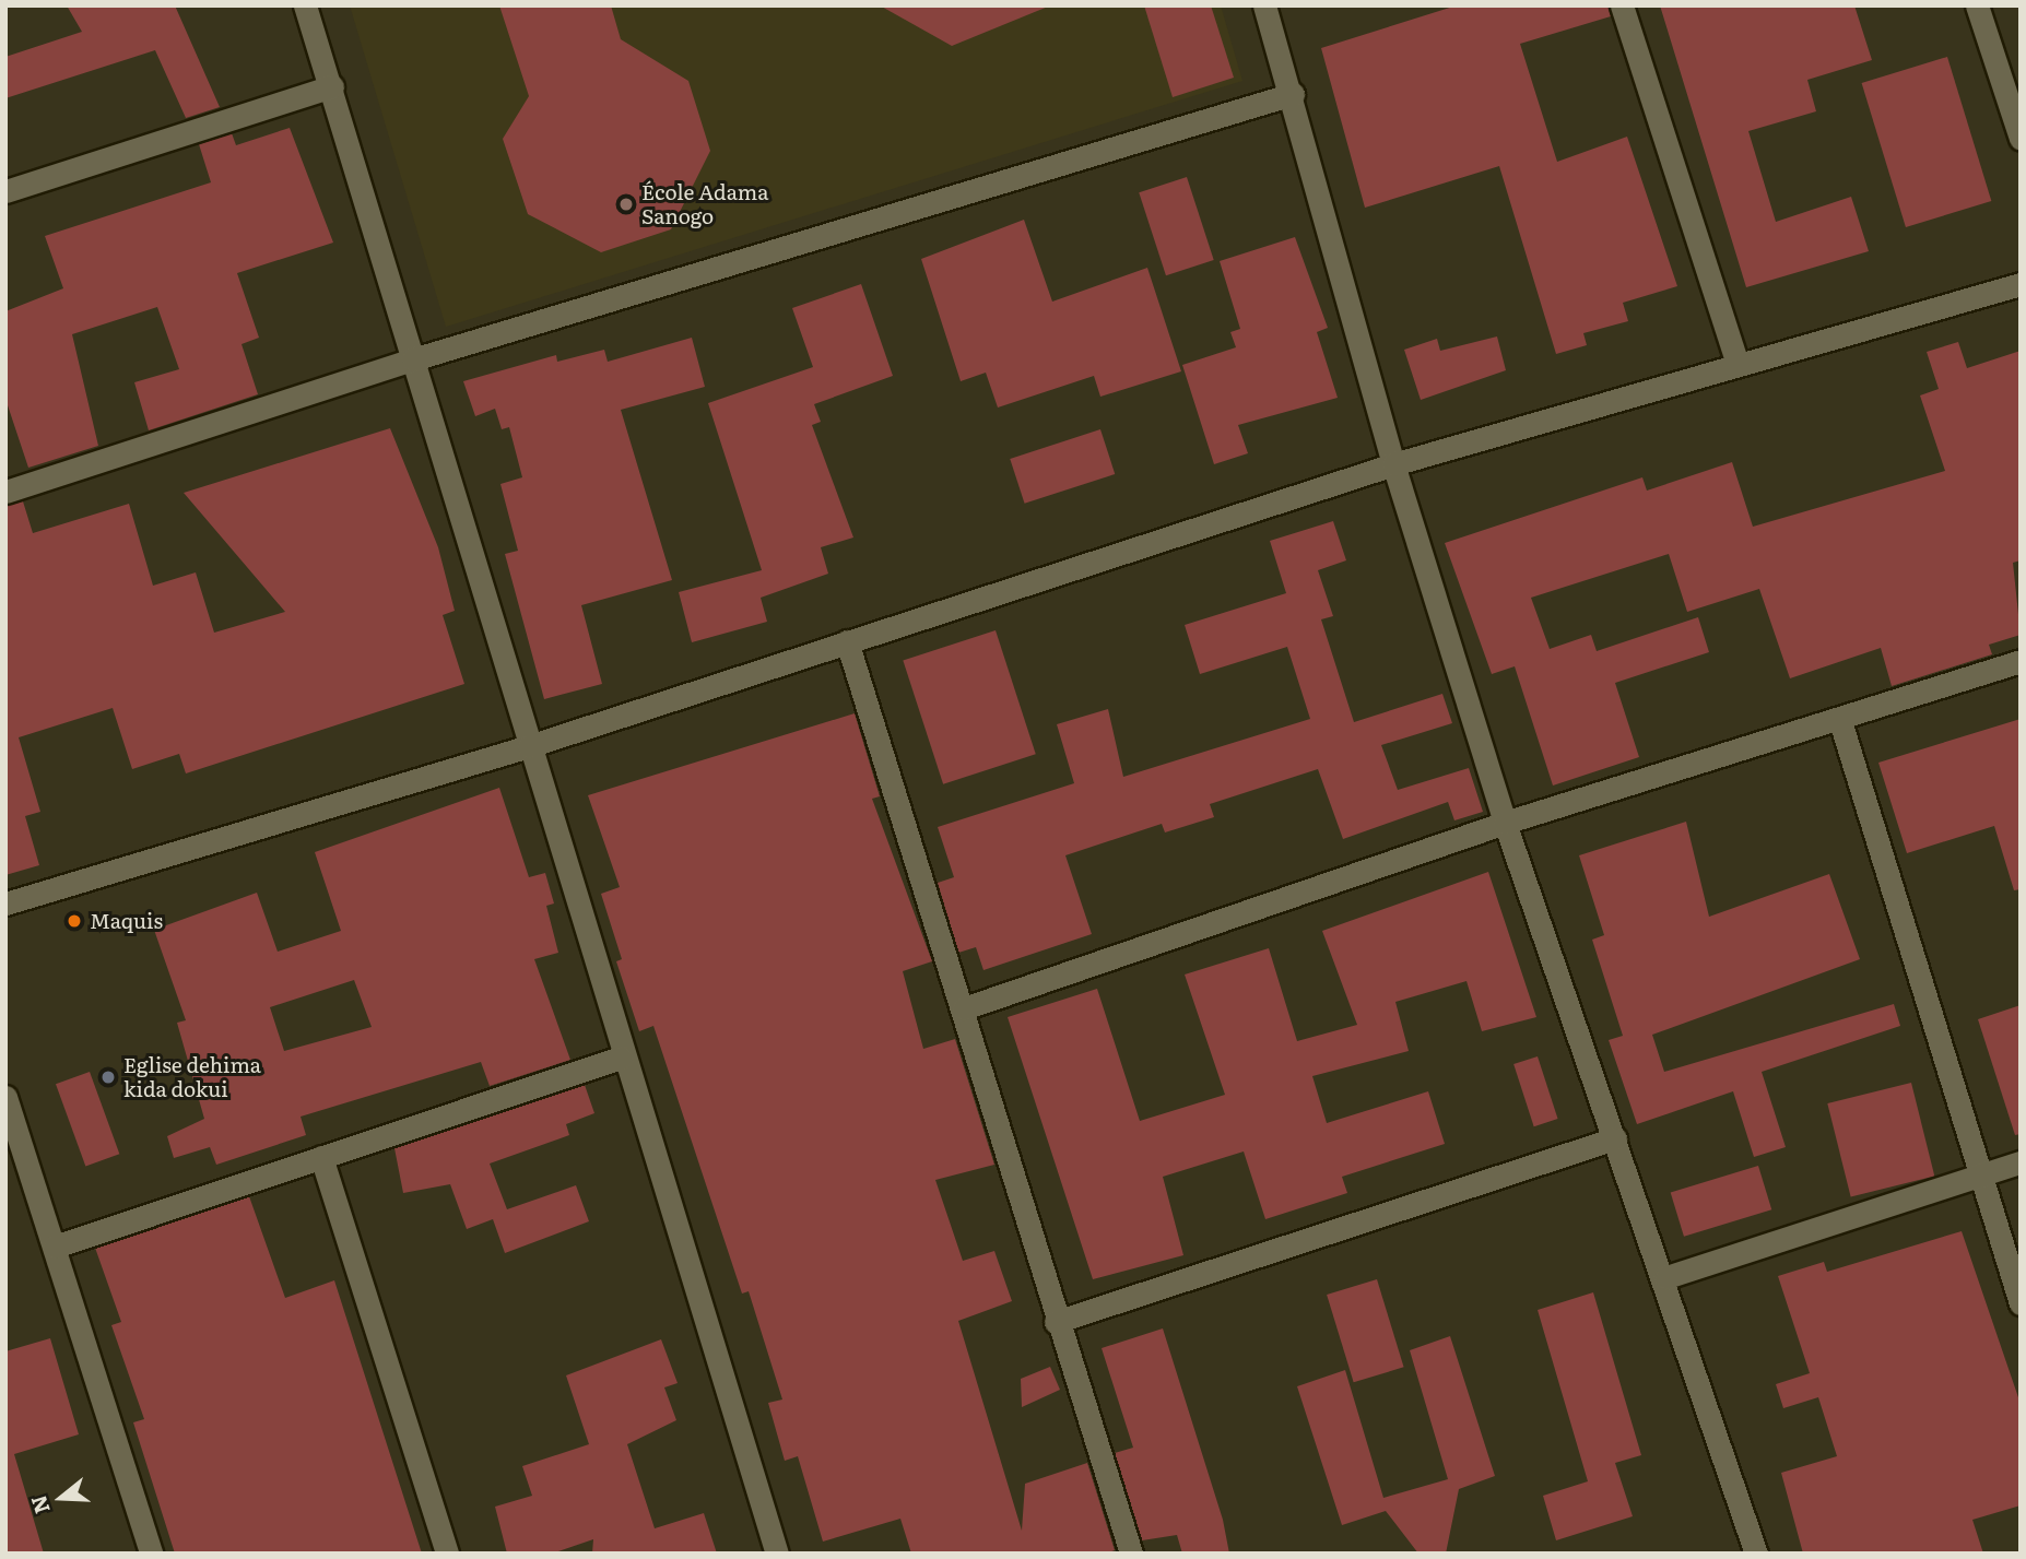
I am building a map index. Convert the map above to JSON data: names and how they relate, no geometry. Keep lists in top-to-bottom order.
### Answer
{
  "places": ["École Adama Sanogo", "Maquis", "Eglise dehima kida dokui"],
  "north": "left"
}
